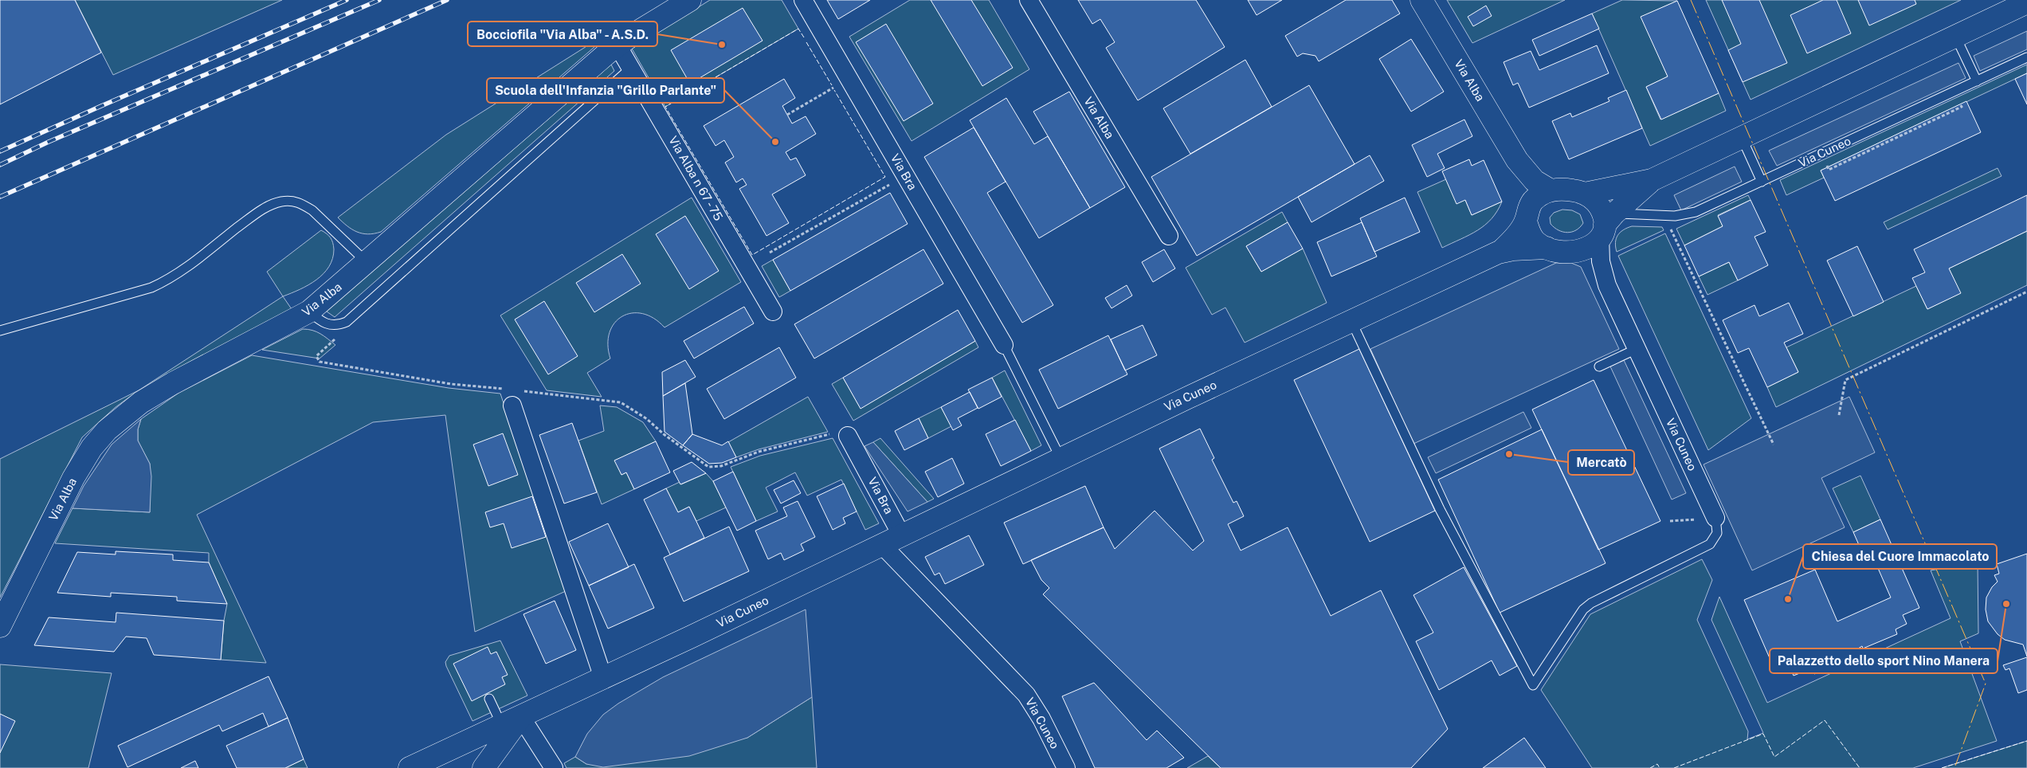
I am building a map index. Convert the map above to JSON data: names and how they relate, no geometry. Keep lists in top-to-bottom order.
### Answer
{
  "streets": {
    "main road": ["Via Alba", "Via Cuneo"],
    "street": ["Via Bra", "Via Alba n 67 - 75"]
  },
  "crossings": [
    ["Via Alba", "Via Cuneo"],
    ["Via Alba", "Via Alba n 67 - 75"],
    ["Via Cuneo", "Via Bra"]
  ],
  "places": [
    "Bocciofila \"Via Alba\" - A.S.D.",
    "Scuola dell'Infanzia \"Grillo Parlante\"",
    "Mercatò",
    "Chiesa del Cuore Immacolato",
    "Palazzetto dello sport Nino Manera"
  ]
}
